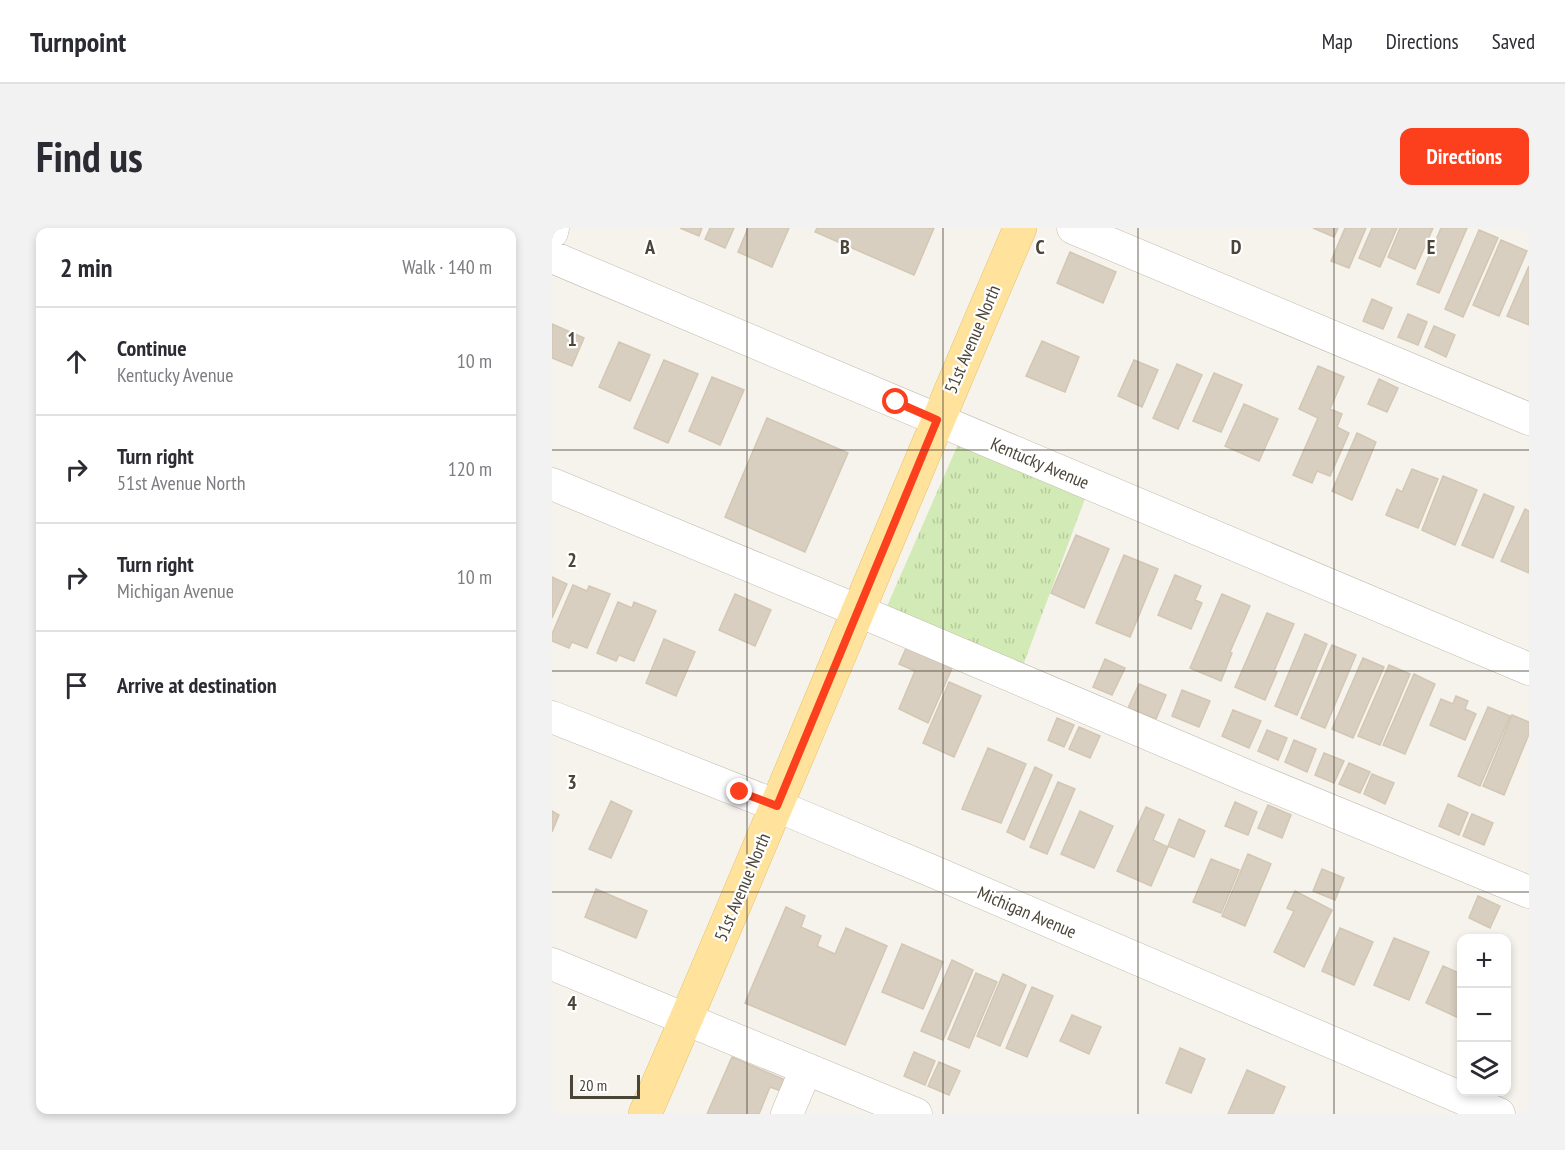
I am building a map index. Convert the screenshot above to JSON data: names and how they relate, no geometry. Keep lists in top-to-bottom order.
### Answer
{
  "streets": {
    "main road": ["51st Avenue North"],
    "street": ["Kentucky Avenue", "Michigan Avenue"]
  },
  "crossings": [
    ["51st Avenue North", "Kentucky Avenue"],
    ["51st Avenue North", "Michigan Avenue"]
  ],
  "scale_bar": "20 m",
  "page": {
    "header": "Turnpoint",
    "nav": ["Map", "Directions", "Saved"],
    "buttons": "Directions",
    "title": "Find us",
    "heading": ["2 min", "Walk · 140 m"],
    "list": [
      ["Continue", "Kentucky Avenue", "10 m"],
      ["Turn right", "51st Avenue North", "120 m"],
      ["Turn right", "Michigan Avenue", "10 m"],
      "Arrive at destination"
    ],
    "map_buttons": ["+", "−"],
    "scale": "20 m"
  },
  "grid": {
    "columns": [
      "A",
      "B",
      "C",
      "D",
      "E"
    ],
    "rows": [
      "1",
      "2",
      "3",
      "4"
    ]
  }
}
